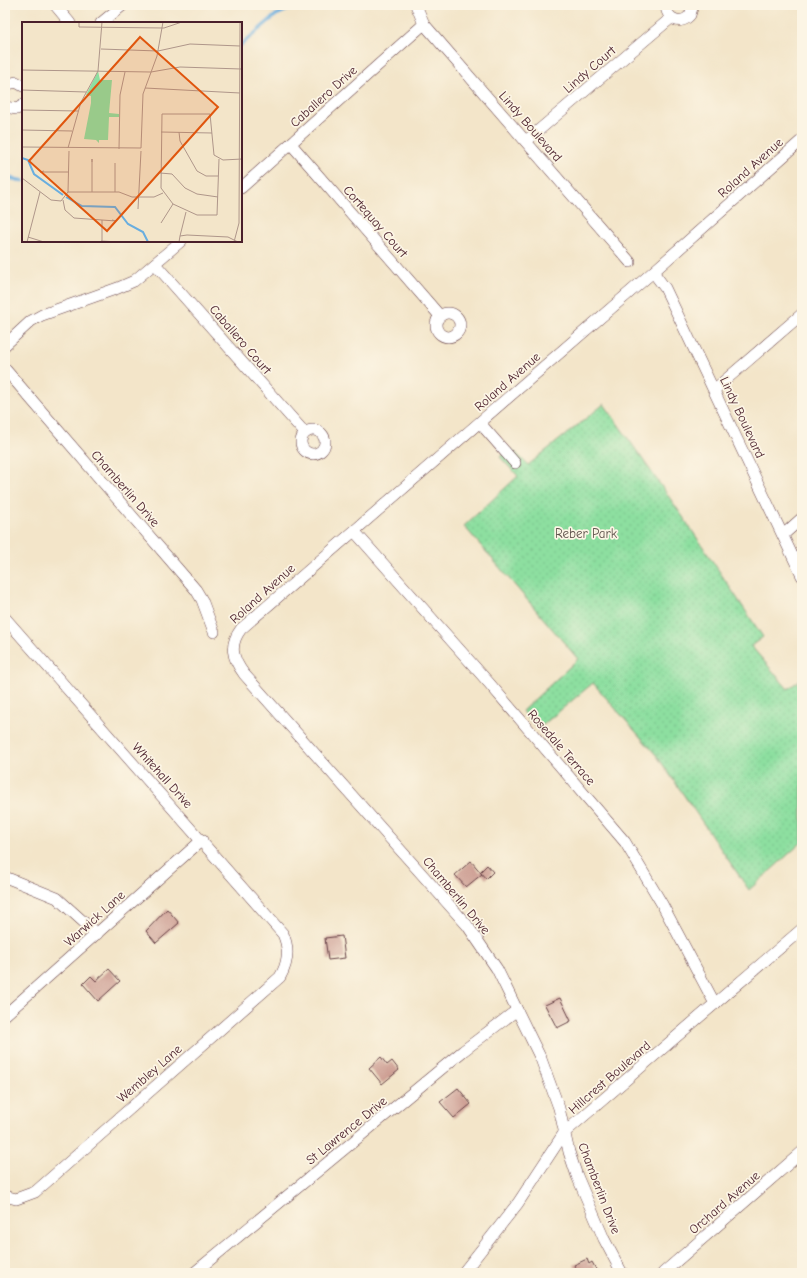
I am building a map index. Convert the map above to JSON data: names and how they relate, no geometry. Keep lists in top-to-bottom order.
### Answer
{
  "streets": {
    "street": [
      "Lindy Court",
      "Caballero Drive",
      "Lindy Boulevard",
      "Roland Avenue",
      "Cortequay Court",
      "Caballero Court",
      "Chamberlin Drive",
      "Rosedale Terrace",
      "Whitehall Drive",
      "Warwick Lane",
      "Wembley Lane",
      "Hillcrest Boulevard",
      "St Lawrence Drive",
      "Orchard Avenue"
    ]
  },
  "crossings": [
    ["Lindy Court", "Lindy Boulevard"],
    ["Caballero Drive", "Lindy Boulevard"],
    ["Caballero Drive", "Cortequay Court"],
    ["Lindy Boulevard", "Roland Avenue"],
    ["Roland Avenue", "Chamberlin Drive"],
    ["Roland Avenue", "Rosedale Terrace"],
    ["Chamberlin Drive", "Hillcrest Boulevard"],
    ["Chamberlin Drive", "St Lawrence Drive"],
    ["Rosedale Terrace", "Hillcrest Boulevard"],
    ["Whitehall Drive", "Warwick Lane"],
    ["Whitehall Drive", "Wembley Lane"]
  ],
  "parks": ["Reber Park"]
}
